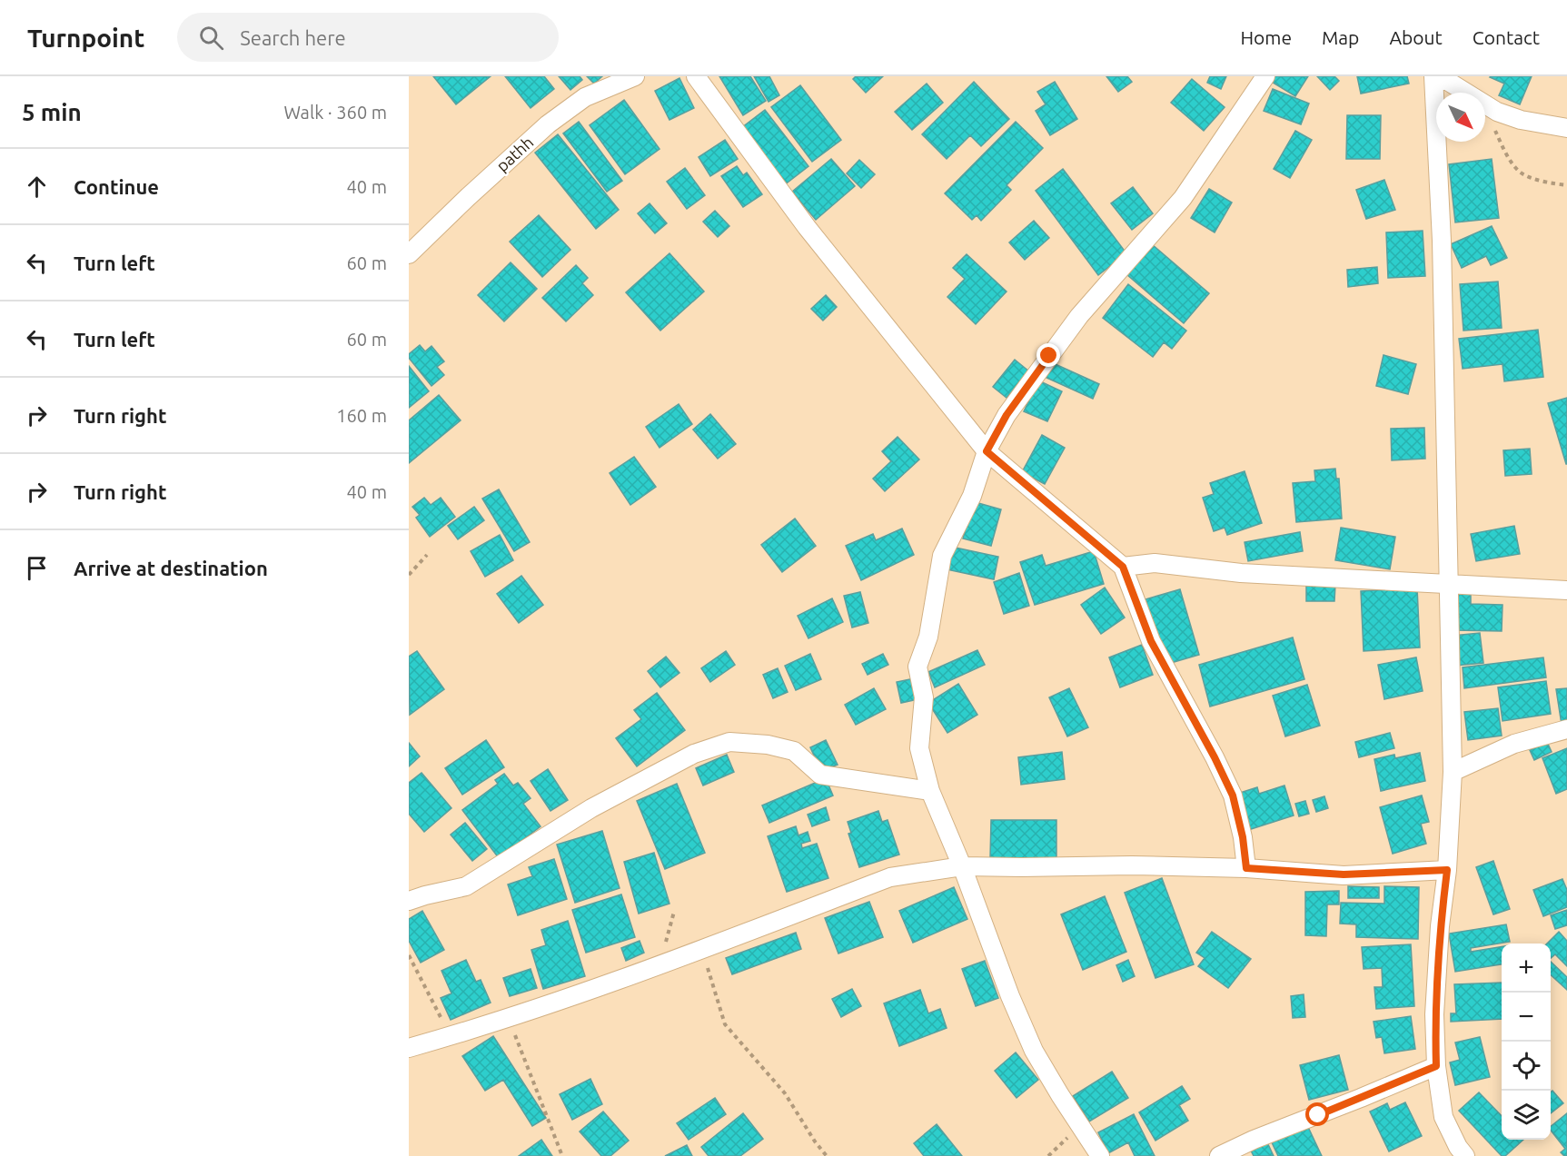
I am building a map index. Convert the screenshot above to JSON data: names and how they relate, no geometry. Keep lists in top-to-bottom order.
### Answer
{
  "streets": {
    "street": ["pathh"]
  },
  "north": "bottom right",
  "page": {
    "header": "Turnpoint",
    "search": "Search here",
    "nav": [
      "Home",
      "Map",
      "About",
      "Contact"
    ],
    "heading": ["5 min", "Walk · 360 m"],
    "list": [
      ["Continue", "40 m"],
      ["Turn left", "60 m"],
      ["Turn left", "60 m"],
      ["Turn right", "160 m"],
      ["Turn right", "40 m"],
      "Arrive at destination"
    ],
    "map_buttons": ["+", "−"]
  }
}
